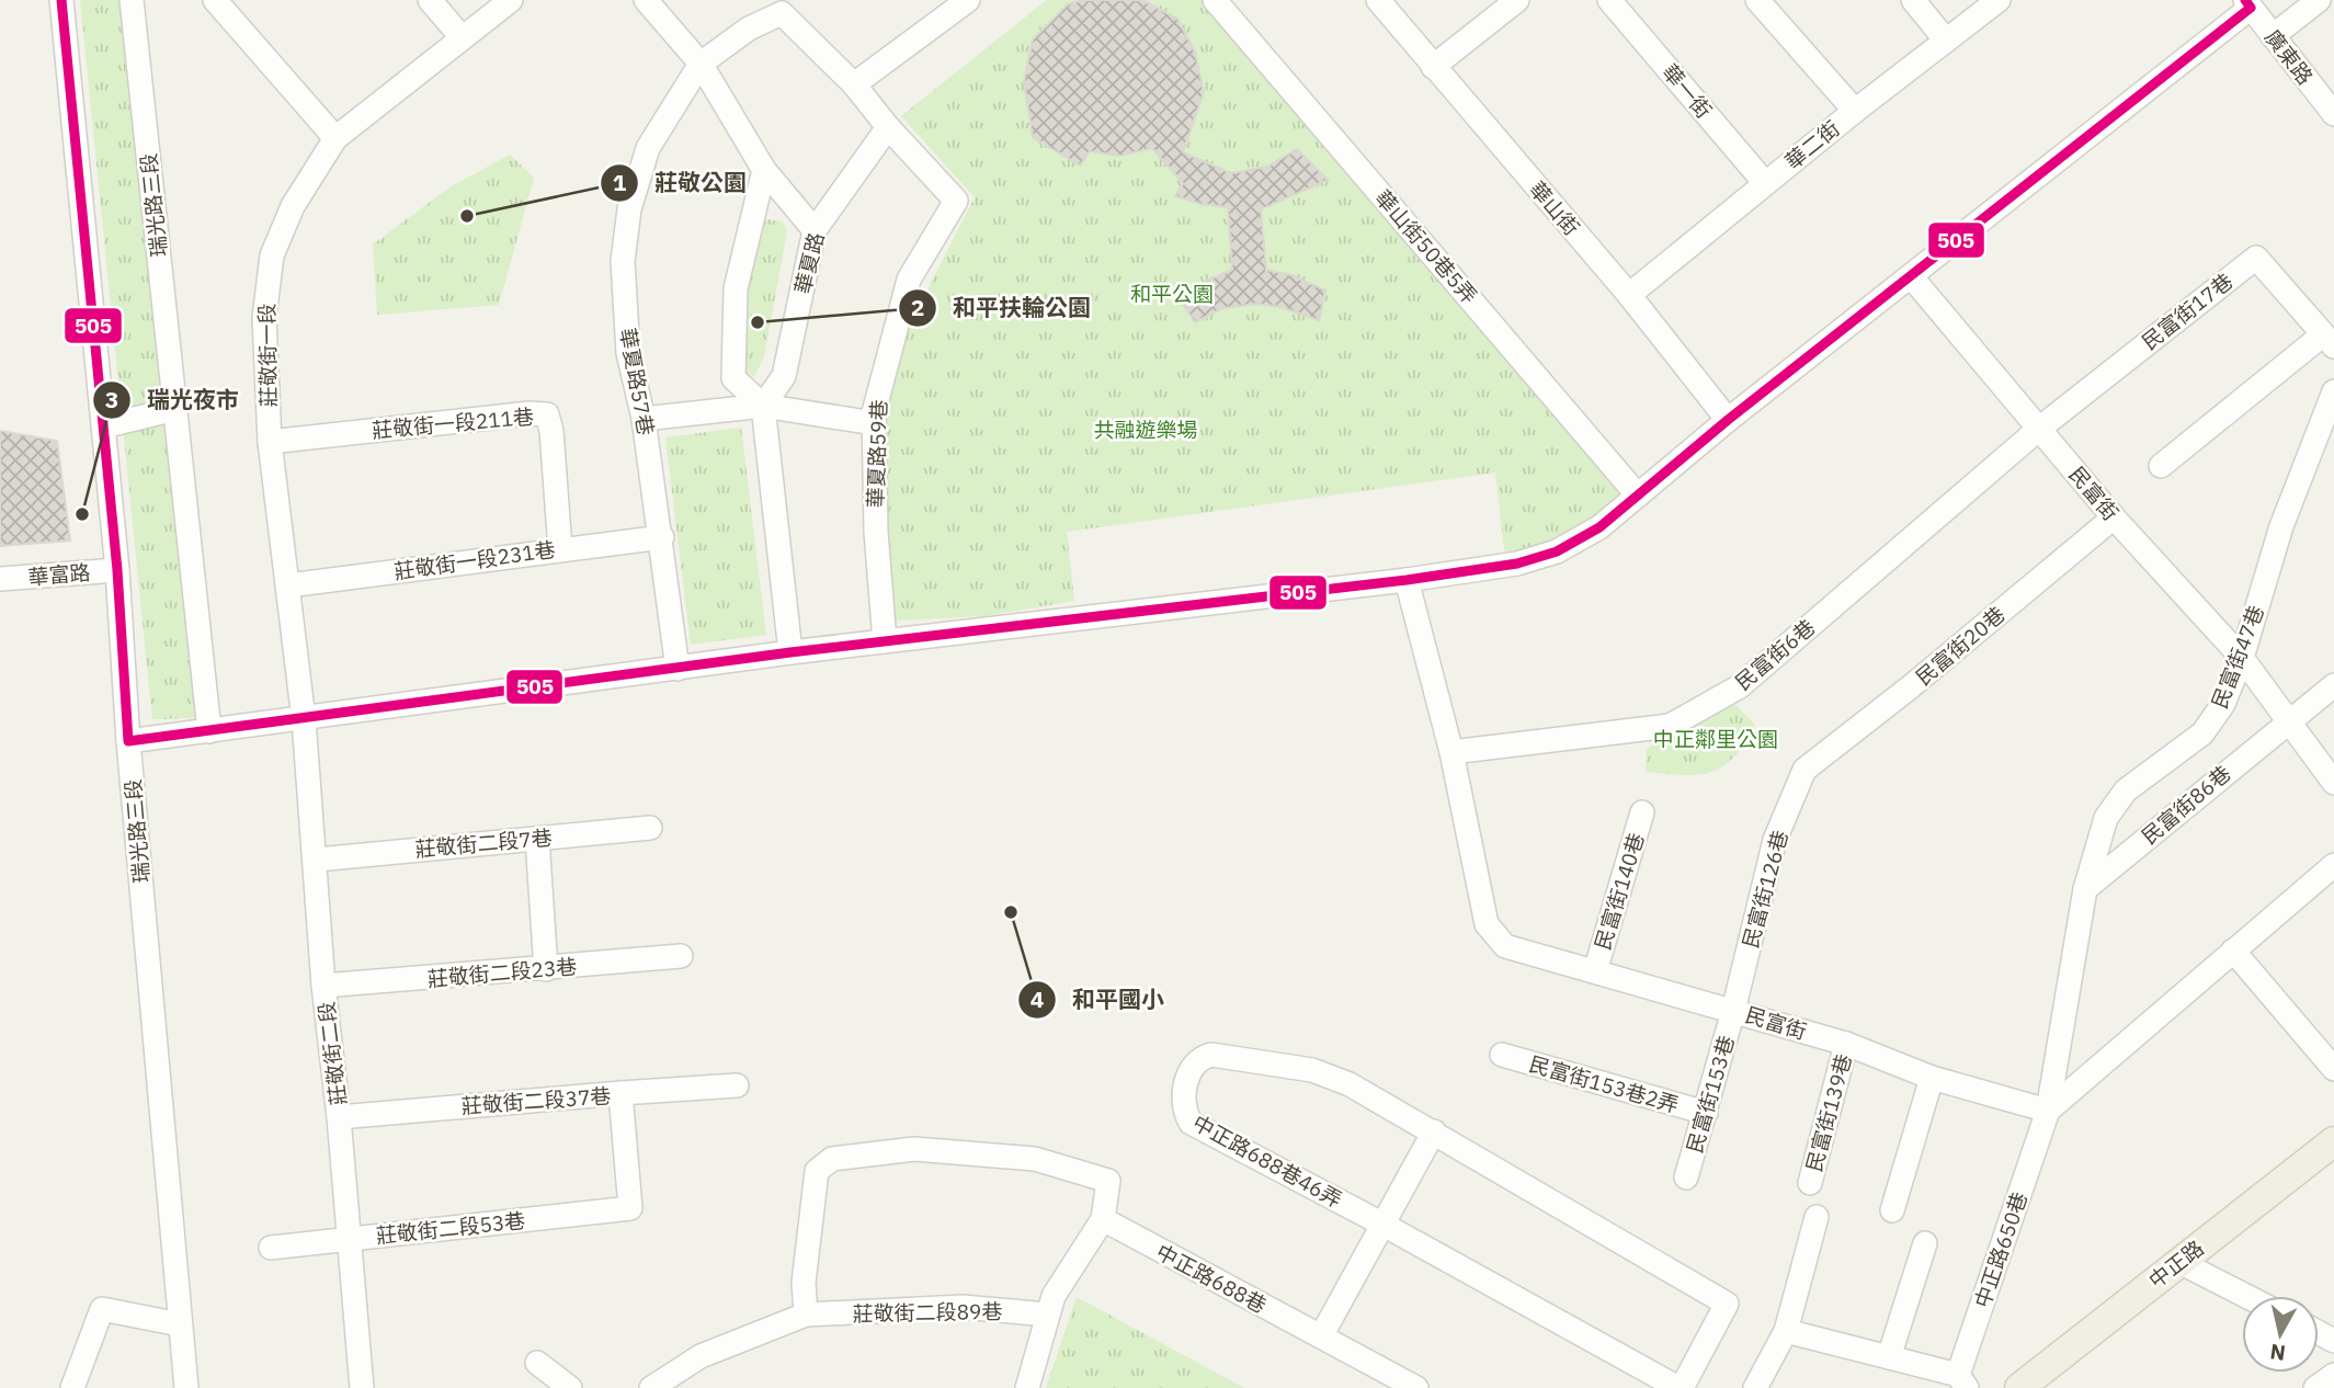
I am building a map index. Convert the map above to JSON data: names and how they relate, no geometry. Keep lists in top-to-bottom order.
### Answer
{
  "streets": {
    "main road": ["中正路"],
    "street": [
      "廣東路",
      "華一街",
      "華二街",
      "瑞光路三段",
      "華山街",
      "華山街50巷5弄",
      "華夏路",
      "民富街17巷",
      "莊敬街一段",
      "華夏路57巷",
      "莊敬街一段211巷",
      "華夏路59巷",
      "民富街",
      "莊敬街一段231巷",
      "華富路",
      "民富街20巷",
      "民富街6巷",
      "民富街47巷",
      "民富街86巷",
      "莊敬街二段7巷",
      "民富街126巷",
      "民富街140巷",
      "莊敬街二段23巷",
      "莊敬街二段",
      "民富街153巷2弄",
      "民富街153巷",
      "莊敬街二段37巷",
      "民富街139巷",
      "中正路688巷46弄",
      "莊敬街二段53巷",
      "中正路650巷",
      "中正路688巷",
      "莊敬街二段89巷"
    ]
  },
  "crossings": [
    ["華一街", "華二街"],
    ["華二街", "華山街"],
    ["瑞光路三段", "華富路"],
    ["華夏路", "華夏路59巷"],
    ["民富街17巷", "民富街"],
    ["民富街17巷", "民富街6巷"],
    ["莊敬街一段", "莊敬街一段211巷"],
    ["莊敬街一段", "莊敬街一段231巷"],
    ["莊敬街一段", "莊敬街二段"],
    ["華夏路57巷", "莊敬街一段231巷"],
    ["莊敬街一段211巷", "莊敬街一段231巷"],
    ["民富街", "民富街20巷"],
    ["民富街", "民富街6巷"],
    ["民富街", "民富街47巷"],
    ["民富街", "民富街86巷"],
    ["民富街", "民富街126巷"],
    ["民富街", "民富街140巷"],
    ["民富街", "民富街153巷"],
    ["民富街", "民富街139巷"],
    ["民富街", "中正路650巷"],
    ["民富街20巷", "民富街126巷"],
    ["民富街47巷", "民富街86巷"],
    ["民富街47巷", "中正路650巷"],
    ["莊敬街二段7巷", "莊敬街二段"],
    ["民富街126巷", "民富街153巷"],
    ["莊敬街二段23巷", "莊敬街二段"],
    ["莊敬街二段", "莊敬街二段37巷"],
    ["莊敬街二段", "莊敬街二段53巷"],
    ["民富街153巷2弄", "民富街153巷"],
    ["莊敬街二段37巷", "莊敬街二段53巷"]
  ],
  "parks": ["和平公園", "共融遊樂場", "中正鄰里公園"],
  "places": [
    "莊敬公園",
    "和平扶輪公園",
    "瑞光夜市",
    "和平國小"
  ],
  "lines": ["transit line 505"],
  "north": "bottom"
}
